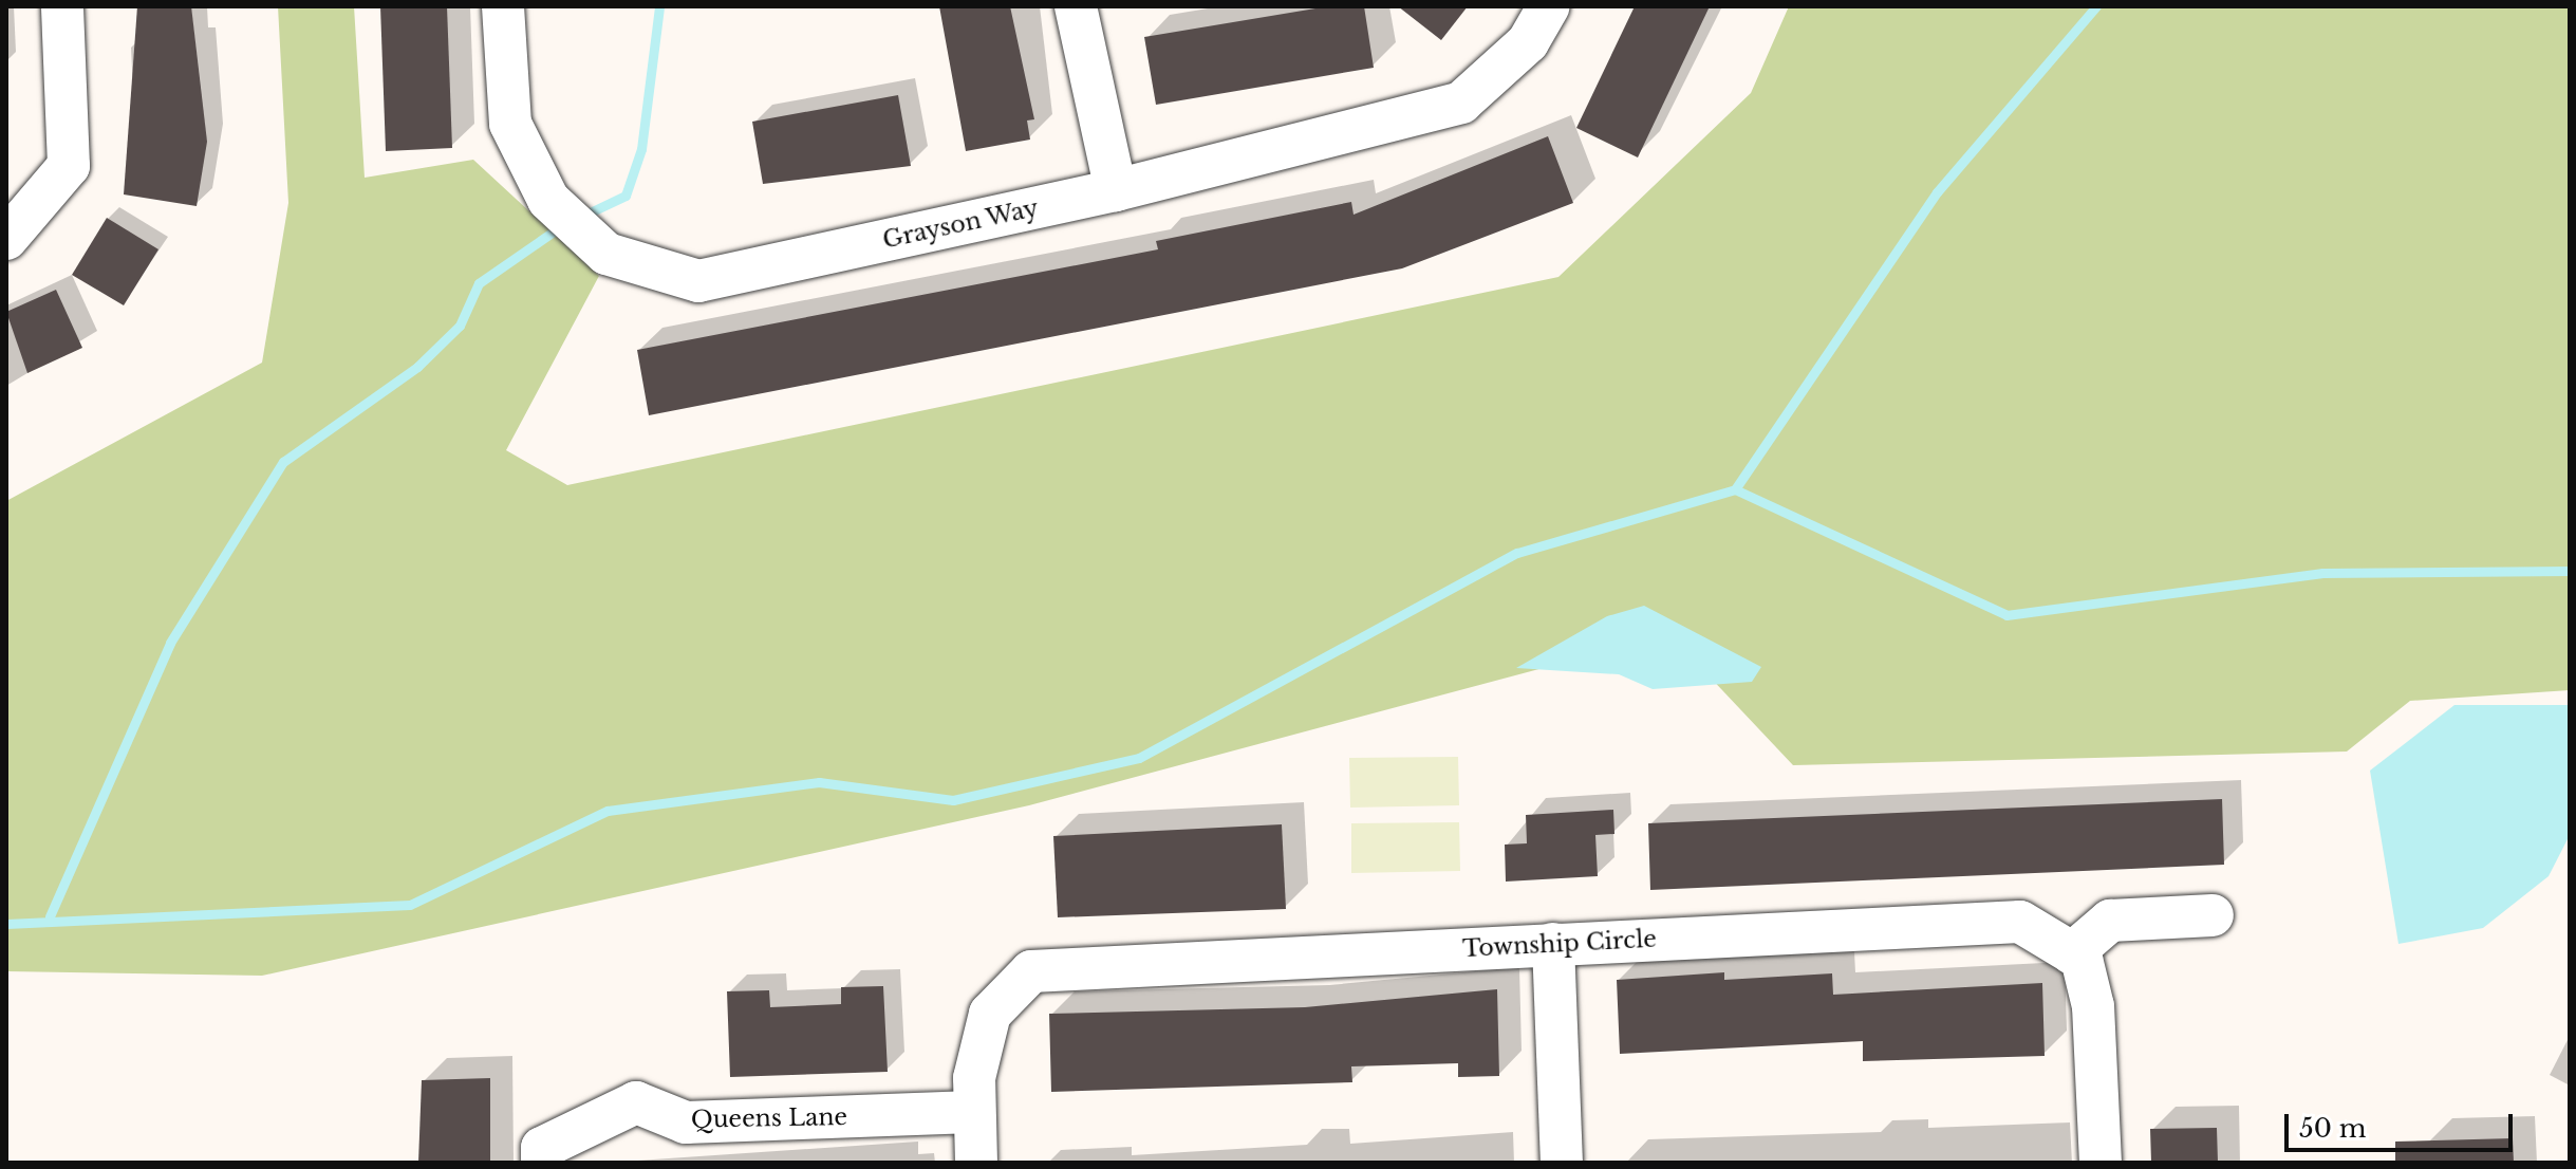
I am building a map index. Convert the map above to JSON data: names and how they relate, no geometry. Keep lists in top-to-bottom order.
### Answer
{
  "streets": {
    "street": ["Grayson Way", "Township Circle", "Queens Lane"]
  },
  "crossings": [
    ["Township Circle", "Queens Lane"]
  ],
  "scale_bar": "50 m"
}
